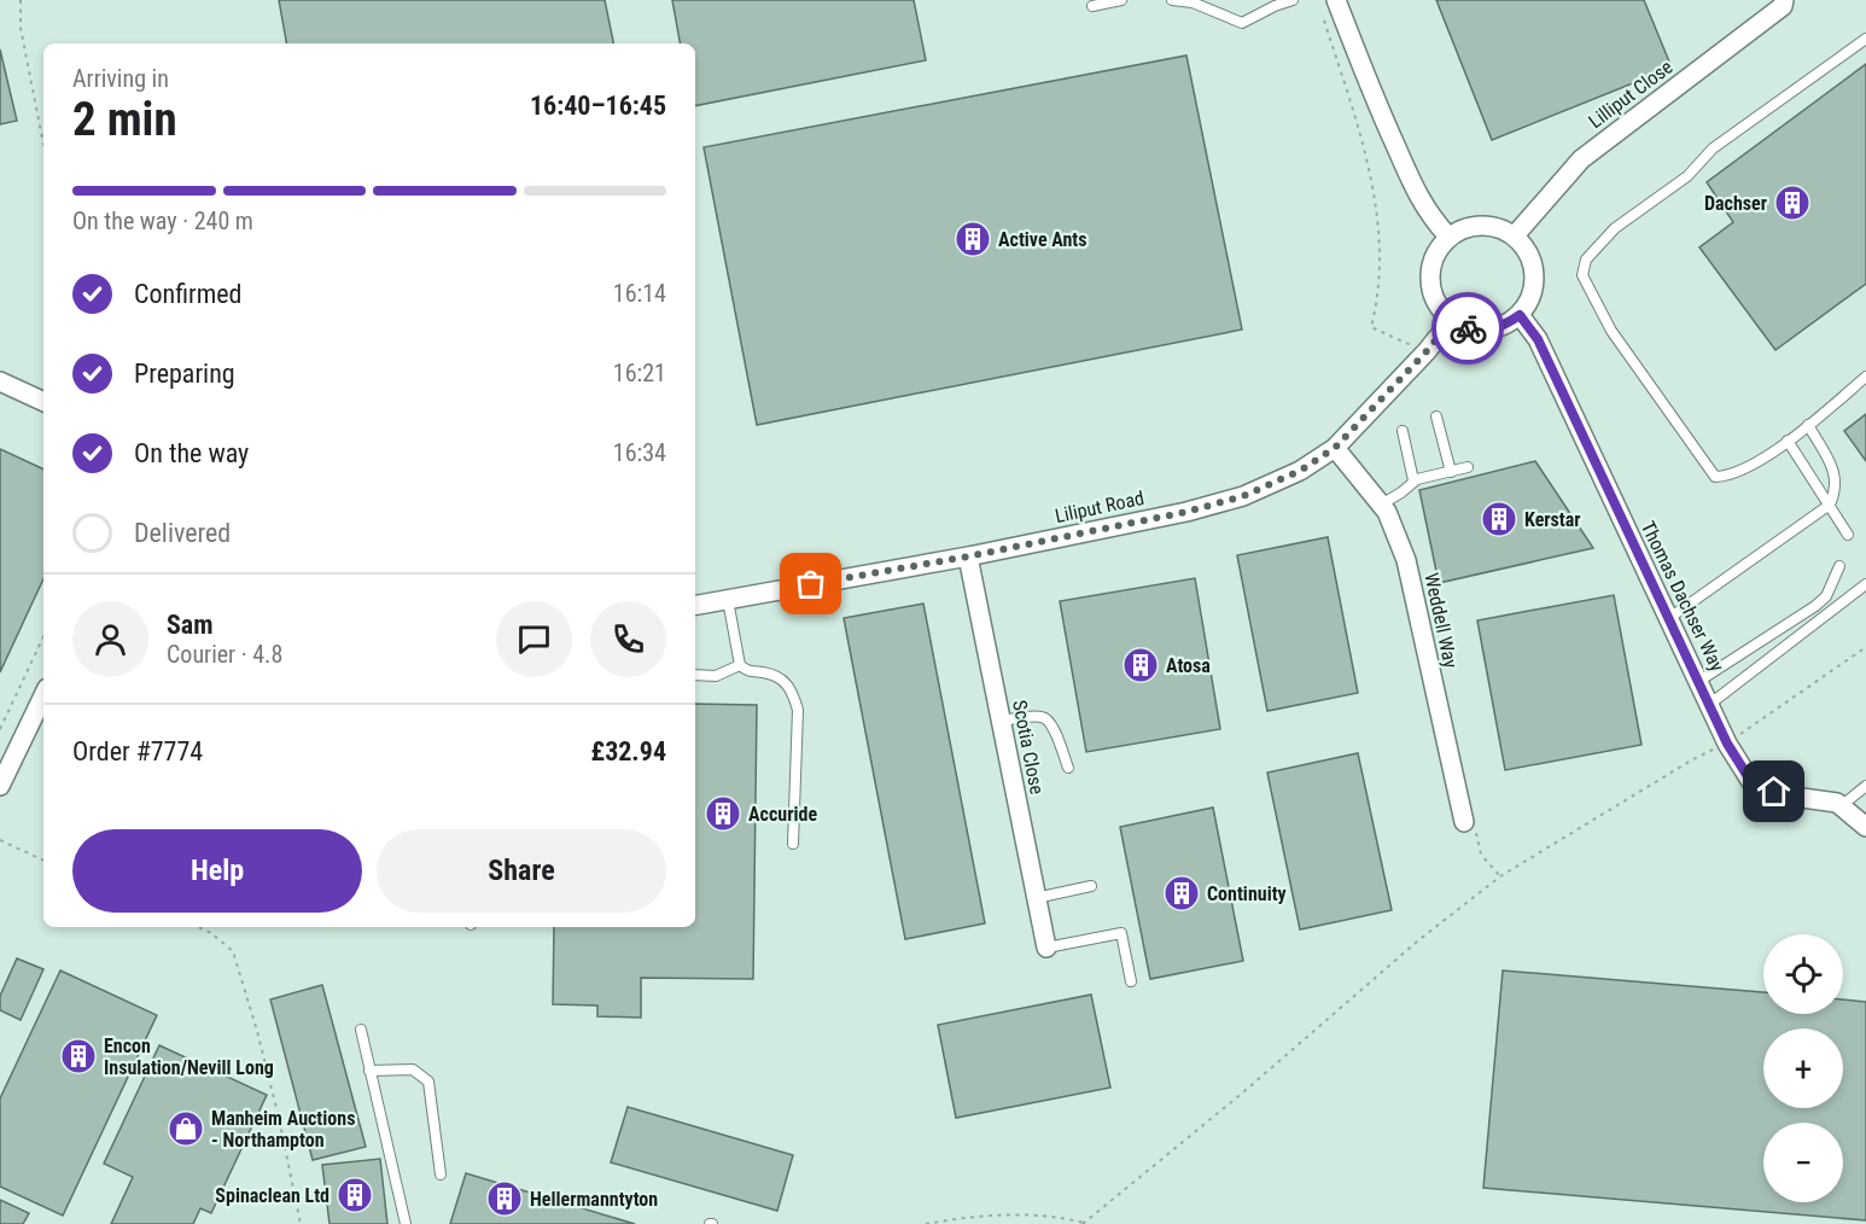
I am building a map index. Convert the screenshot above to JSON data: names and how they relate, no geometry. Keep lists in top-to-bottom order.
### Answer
{
  "streets": {
    "street": [
      "Lilliput Close",
      "Liliput Road",
      "Thomas Dachser Way",
      "Weddell Way",
      "Scotia Close"
    ]
  },
  "crossings": [
    ["Lilliput Close", "Liliput Road"],
    ["Lilliput Close", "Thomas Dachser Way"],
    ["Liliput Road", "Thomas Dachser Way"],
    ["Liliput Road", "Weddell Way"],
    ["Liliput Road", "Scotia Close"]
  ],
  "places": {
    "building": [
      "Dachser",
      "Active Ants",
      "Kerstar",
      "Atosa",
      "Accuride",
      "Continuity",
      "Encon Insulation/Nevill Long",
      "Spinaclean Ltd",
      "Hellermanntyton"
    ],
    "shop": ["Manheim Auctions - Northampton"]
  },
  "page": {
    "heading": ["2 min", "Arriving in", "16:40–16:45"],
    "panel": [
      "Sam",
      "Courier · 4.8",
      "Order #7774",
      "£32.94"
    ],
    "bar": "On the way · 240 m",
    "list": [
      ["Confirmed", "16:14"],
      ["Preparing", "16:21"],
      ["On the way", "16:34"],
      "Delivered"
    ],
    "buttons": ["Help", "Share"],
    "map_buttons": ["+", "−"]
  }
}
